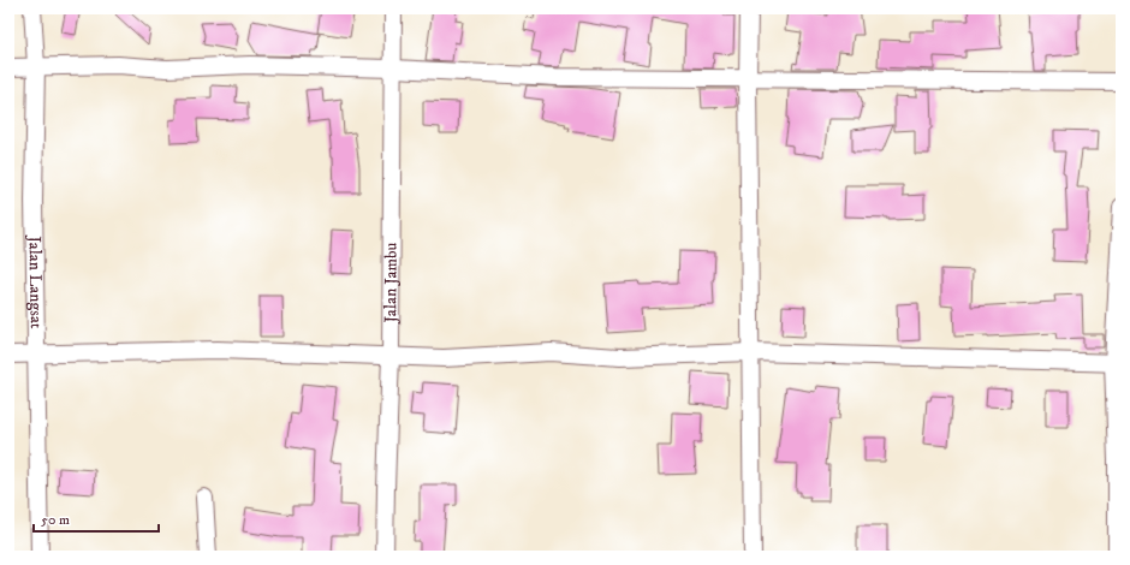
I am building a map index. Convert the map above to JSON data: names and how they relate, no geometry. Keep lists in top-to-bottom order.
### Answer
{
  "streets": {
    "street": ["Jalan Langsat", "Jalan Jambu"]
  },
  "scale_bar": "50 m"
}
